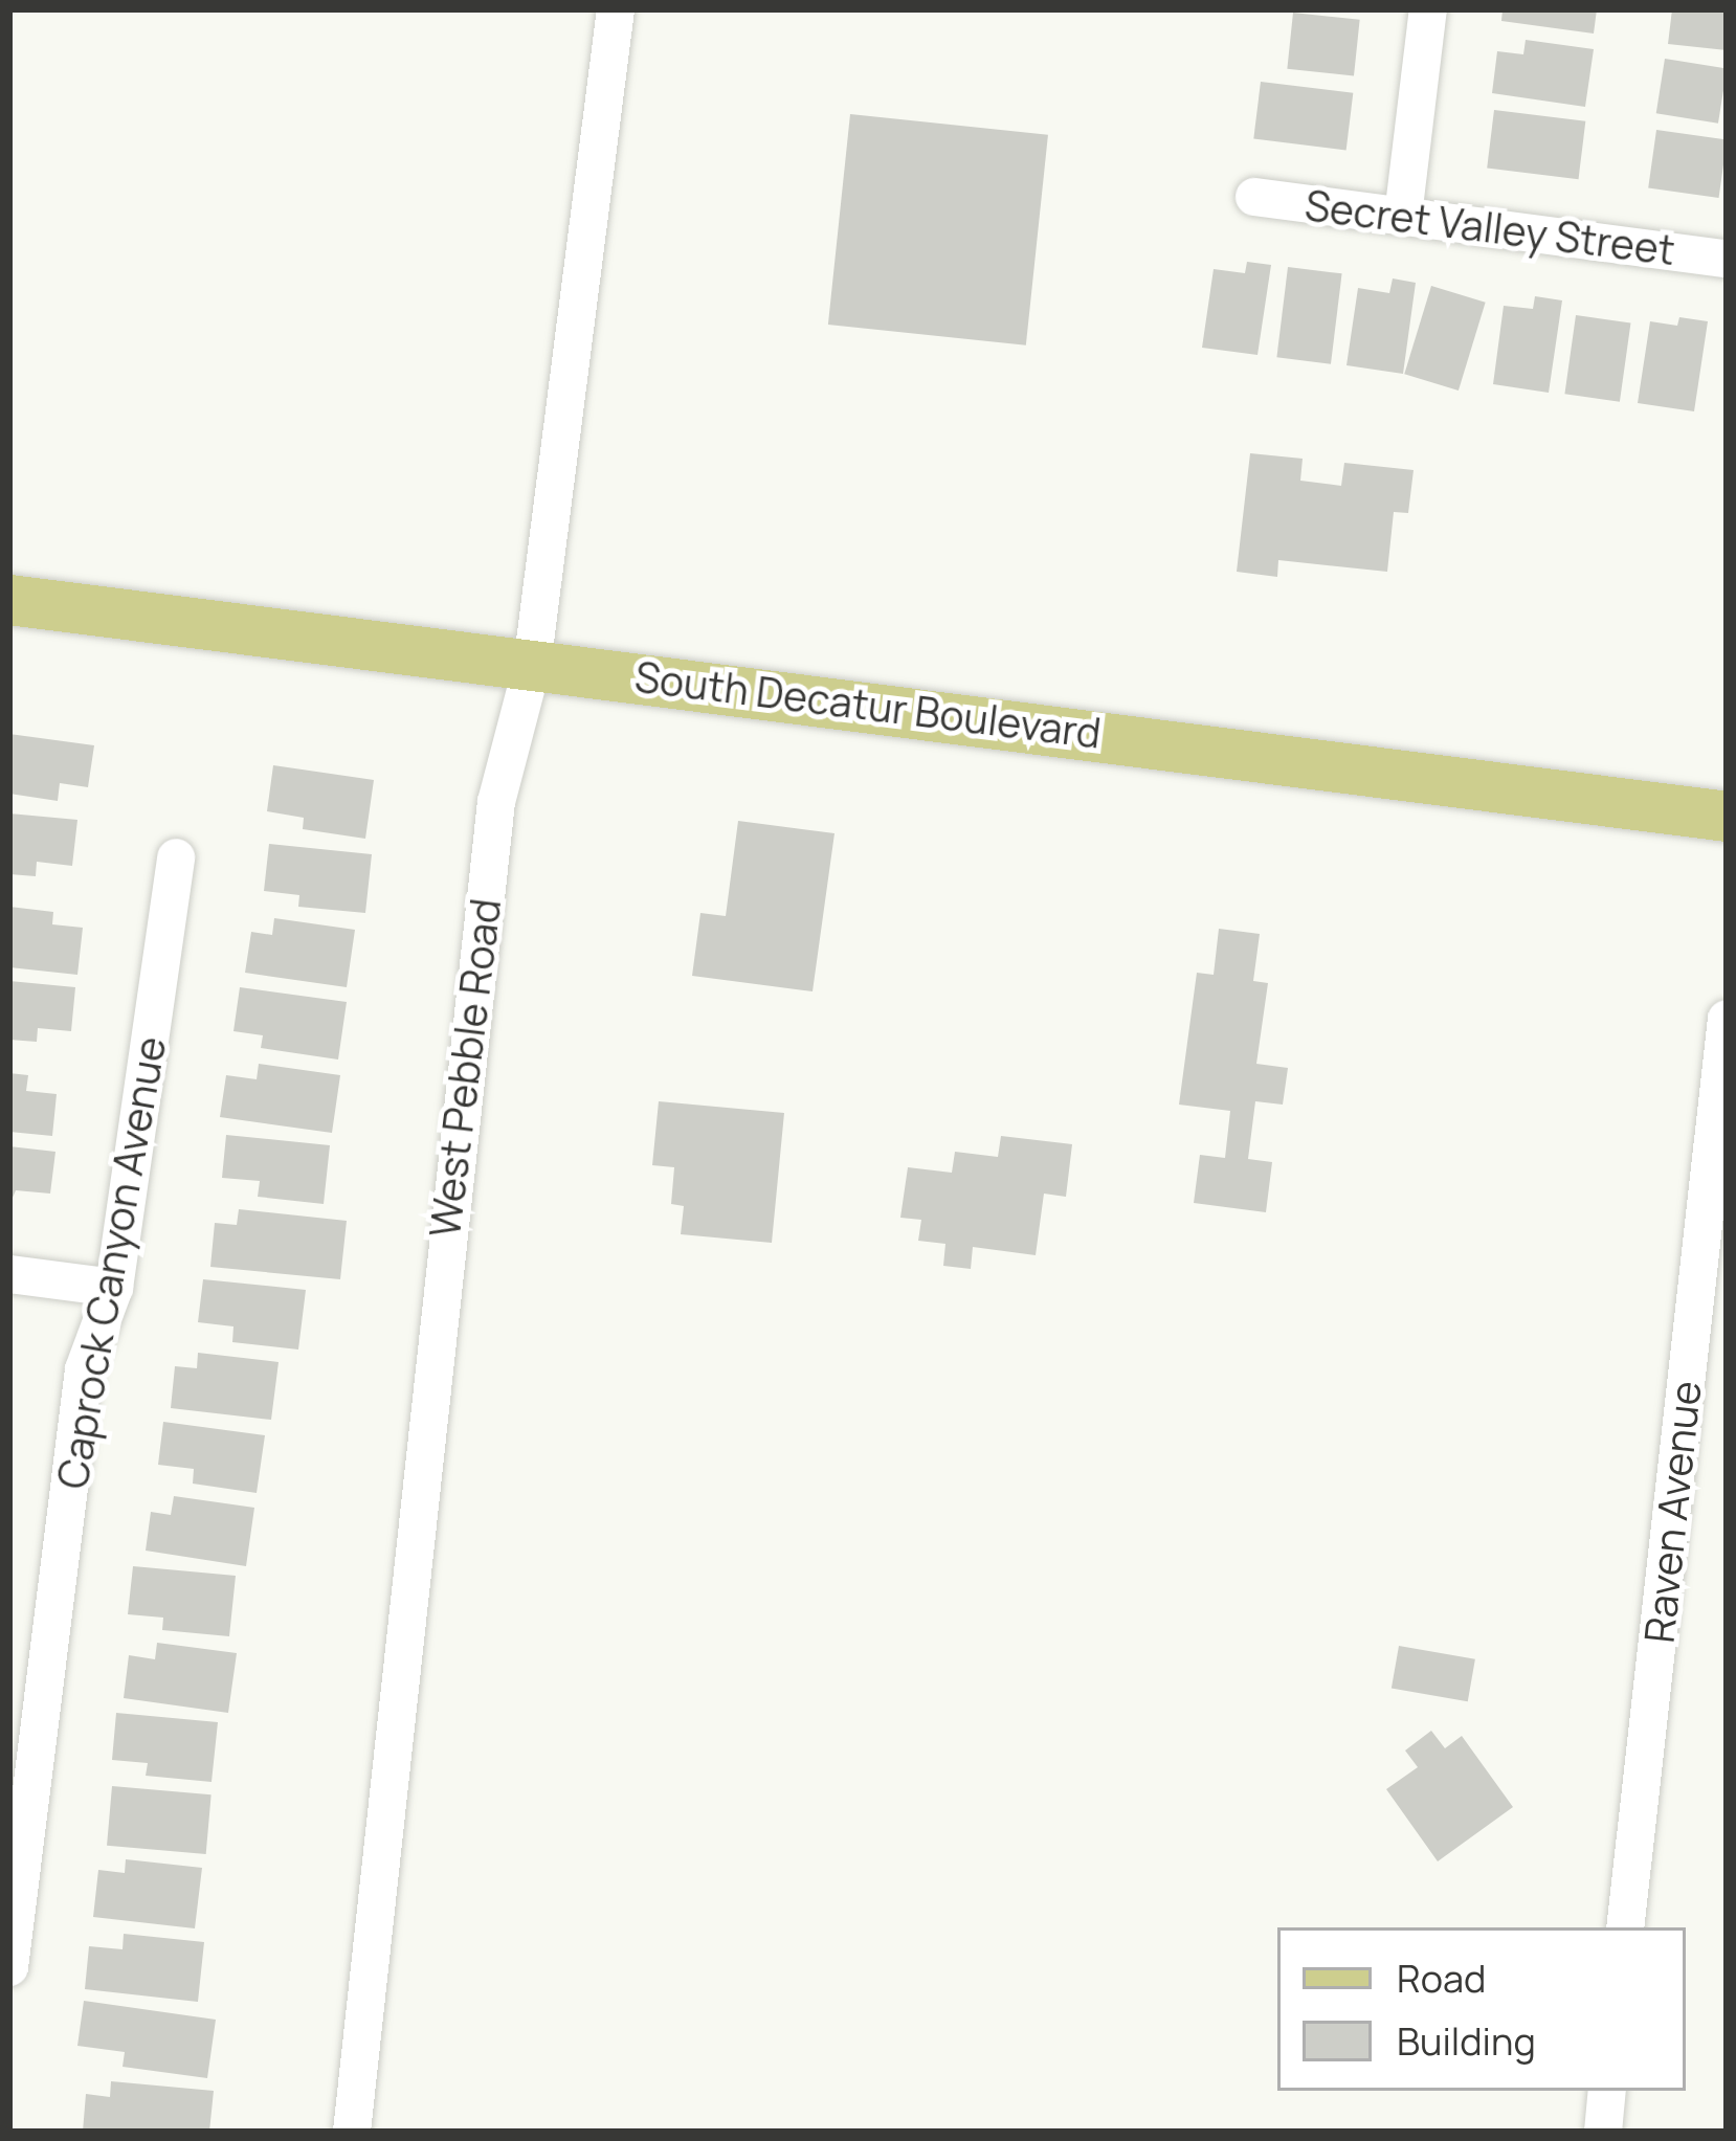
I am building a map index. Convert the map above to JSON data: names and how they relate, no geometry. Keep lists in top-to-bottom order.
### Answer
{
  "streets": {
    "main road": ["South Decatur Boulevard"],
    "street": [
      "Secret Valley Street",
      "West Pebble Road",
      "Caprock Canyon Avenue",
      "Raven Avenue"
    ]
  },
  "crossings": [
    ["South Decatur Boulevard", "West Pebble Road"]
  ],
  "legend": ["Road", "Building"]
}
